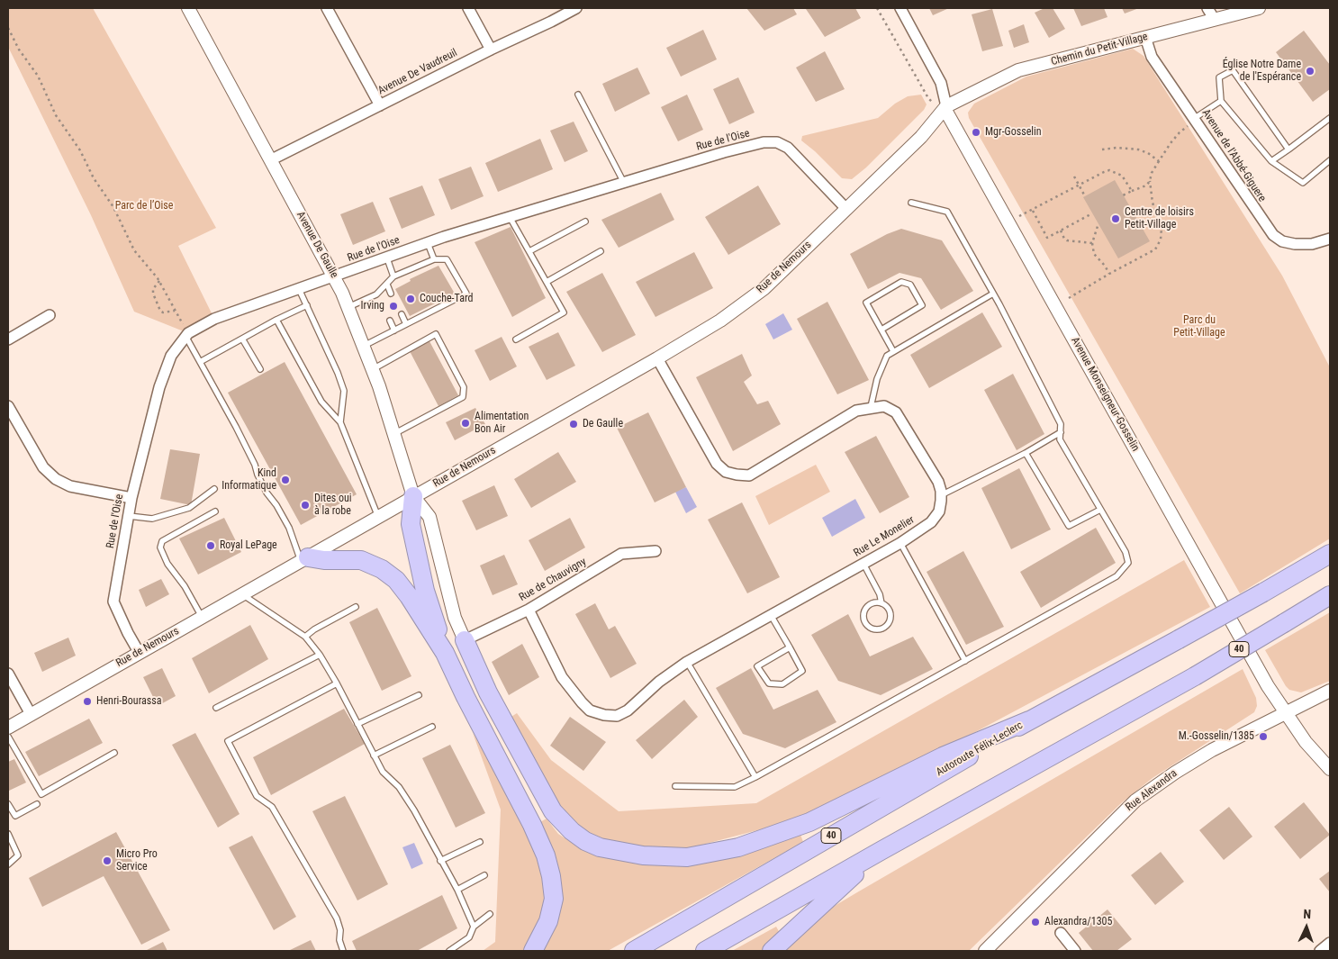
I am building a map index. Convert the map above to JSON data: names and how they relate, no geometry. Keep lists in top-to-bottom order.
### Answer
{
  "streets": {
    "highway": ["40", "Autoroute Félix-Leclerc"],
    "street": [
      "Chemin du Petit-Village",
      "Avenue De Vaudreuil",
      "Rue de l'Oise",
      "Avenue de l'Abbé-Giguere",
      "Avenue De Gaulle",
      "Rue de Nemours",
      "Avenue Monseigneur-Gosselin",
      "Rue Le Monelier",
      "Rue de Chauvigny",
      "Rue Alexandra"
    ]
  },
  "crossings": [
    ["Chemin du Petit-Village", "Avenue de l'Abbé-Giguere"],
    ["Chemin du Petit-Village", "Rue de Nemours"],
    ["Chemin du Petit-Village", "Avenue Monseigneur-Gosselin"],
    ["Avenue De Vaudreuil", "Avenue De Gaulle"],
    ["Rue de l'Oise", "Avenue De Gaulle"],
    ["Rue de l'Oise", "Rue de Nemours"],
    ["Avenue De Gaulle", "Rue de Nemours"],
    ["Rue de Nemours", "Avenue Monseigneur-Gosselin"],
    ["Avenue Monseigneur-Gosselin", "Rue Alexandra"],
    ["Rue Le Monelier", "Rue de Chauvigny"]
  ],
  "parks": ["Parc de l’Oise", "Parc du Petit-Village"],
  "places": [
    "Église Notre Dame de l'Espérance",
    "Mgr-Gosselin",
    "Centre de loisirs Petit-Village",
    "Couche-Tard",
    "Irving",
    "Alimentation Bon Air",
    "De Gaulle",
    "Kind Informatique",
    "Dites oui à la robe",
    "Royal LePage",
    "Henri-Bourassa",
    "M.-Gosselin/1385",
    "Micro Pro Service",
    "Alexandra/1305"
  ],
  "north": "top"
}
